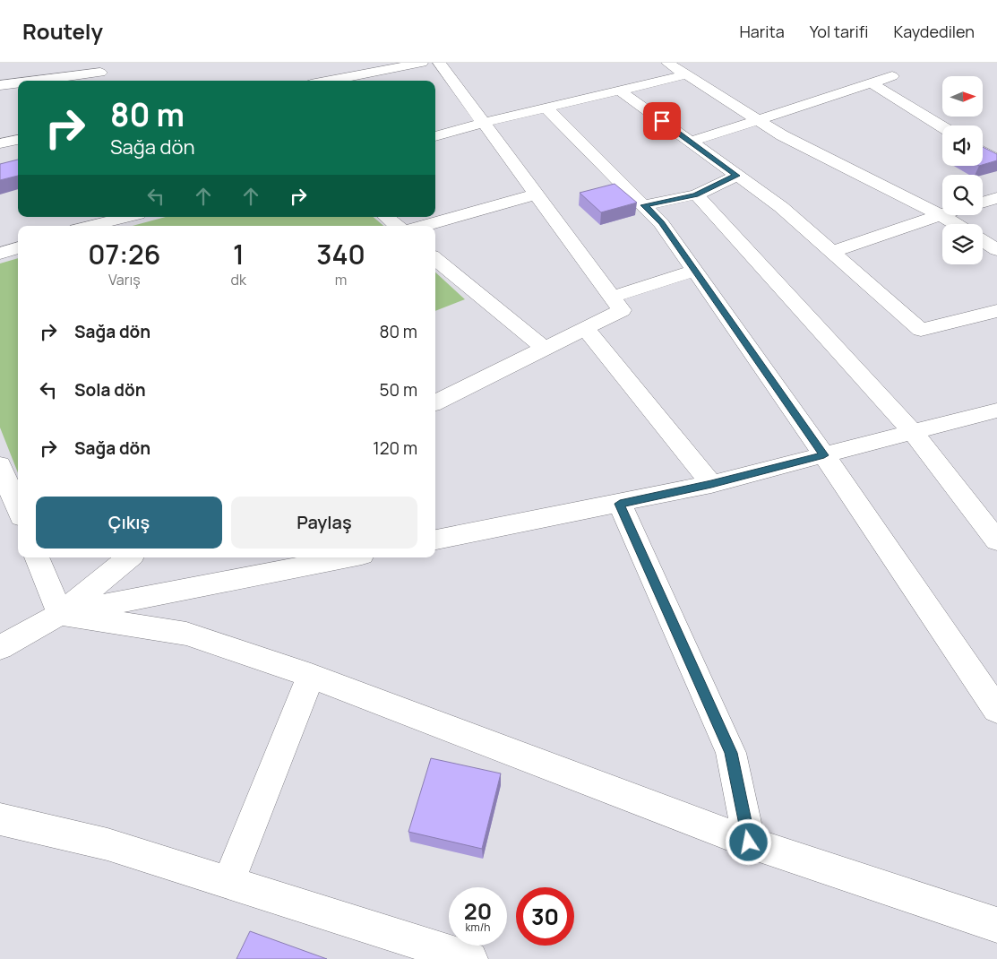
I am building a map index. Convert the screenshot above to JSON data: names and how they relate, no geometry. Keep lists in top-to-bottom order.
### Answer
{
  "north": "right",
  "page": {
    "header": "Routely",
    "nav": ["Harita", "Yol tarifi", "Kaydedilen"],
    "turn": ["80 m", "Sağa dön"],
    "eta": [
      "07:26",
      "Varış",
      "1",
      "dk",
      "340",
      "m"
    ],
    "list": [
      {
        "name": "Sağa dön",
        "value": "80 m"
      },
      {
        "name": "Sola dön",
        "value": "50 m"
      },
      {
        "name": "Sağa dön",
        "value": "120 m"
      }
    ],
    "buttons": ["Çıkış", "Paylaş"],
    "speed": "20 km/h",
    "limit": "30"
  }
}
